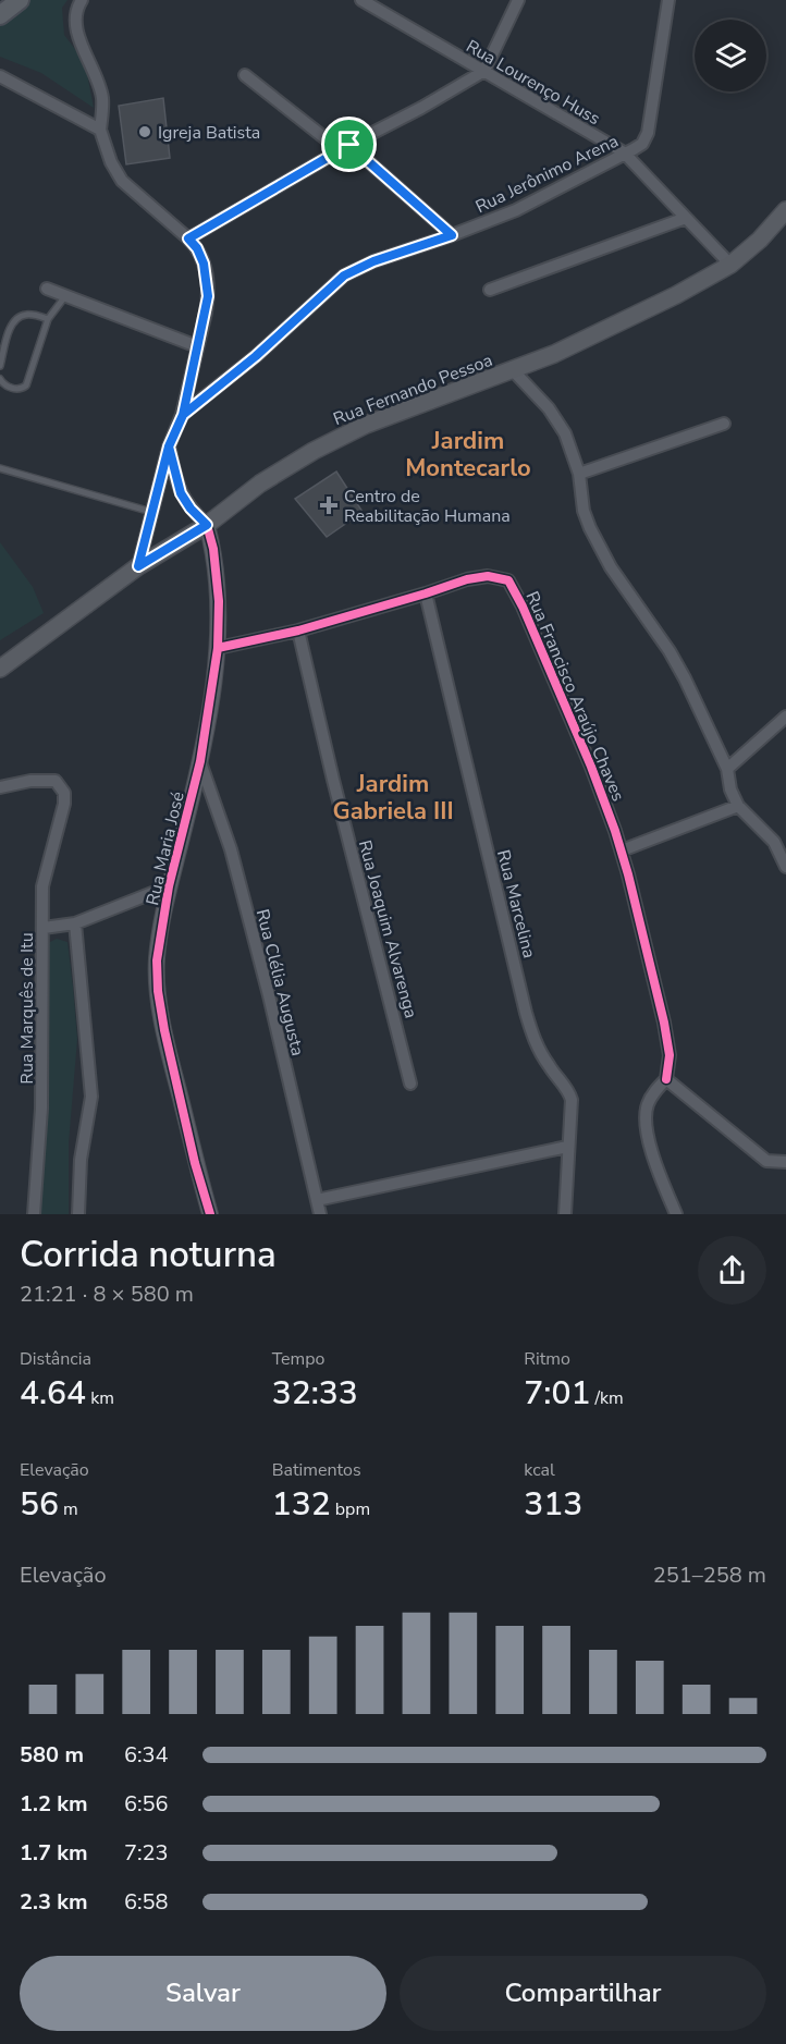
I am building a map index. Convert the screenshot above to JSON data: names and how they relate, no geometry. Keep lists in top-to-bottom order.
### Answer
{
  "streets": {
    "main road": ["Rua Fernando Pessoa"],
    "street": [
      "Rua Lourenço Huss",
      "Rua Jerônimo Arena",
      "Rua Francisco Araújo Chaves",
      "Rua Maria José",
      "Rua Marcelina",
      "Rua Joaquim Alvarenga",
      "Rua Clélia Augusta",
      "Rua Marquês de Itu"
    ]
  },
  "crossings": [
    ["Rua Lourenço Huss", "Rua Jerônimo Arena"],
    ["Rua Lourenço Huss", "Rua Fernando Pessoa"],
    ["Rua Fernando Pessoa", "Rua Maria José"],
    ["Rua Francisco Araújo Chaves", "Rua Maria José"],
    ["Rua Francisco Araújo Chaves", "Rua Marcelina"],
    ["Rua Francisco Araújo Chaves", "Rua Joaquim Alvarenga"],
    ["Rua Maria José", "Rua Clélia Augusta"]
  ],
  "districts": ["Jardim Montecarlo", "Jardim Gabriela III"],
  "places": {
    "other": ["Igreja Batista"],
    "health": ["Centro de Reabilitação Humana"]
  },
  "page": {
    "heading": ["Corrida noturna", "21:21 · 8 × 580 m"],
    "stats": [
      ["Distância", "4.64 km"],
      ["Tempo", "32:33"],
      ["Ritmo", "7:01 /km"],
      ["Elevação", "56 m"],
      ["Batimentos", "132 bpm"],
      ["kcal", "313"]
    ],
    "chart": ["Elevação", "251–258 m"],
    "list": [
      {
        "name": "580 m",
        "note": "6:34"
      },
      {
        "name": "1.2 km",
        "note": "6:56"
      },
      {
        "name": "1.7 km",
        "note": "7:23"
      },
      {
        "name": "2.3 km",
        "note": "6:58"
      }
    ],
    "buttons": ["Salvar", "Compartilhar"]
  }
}
